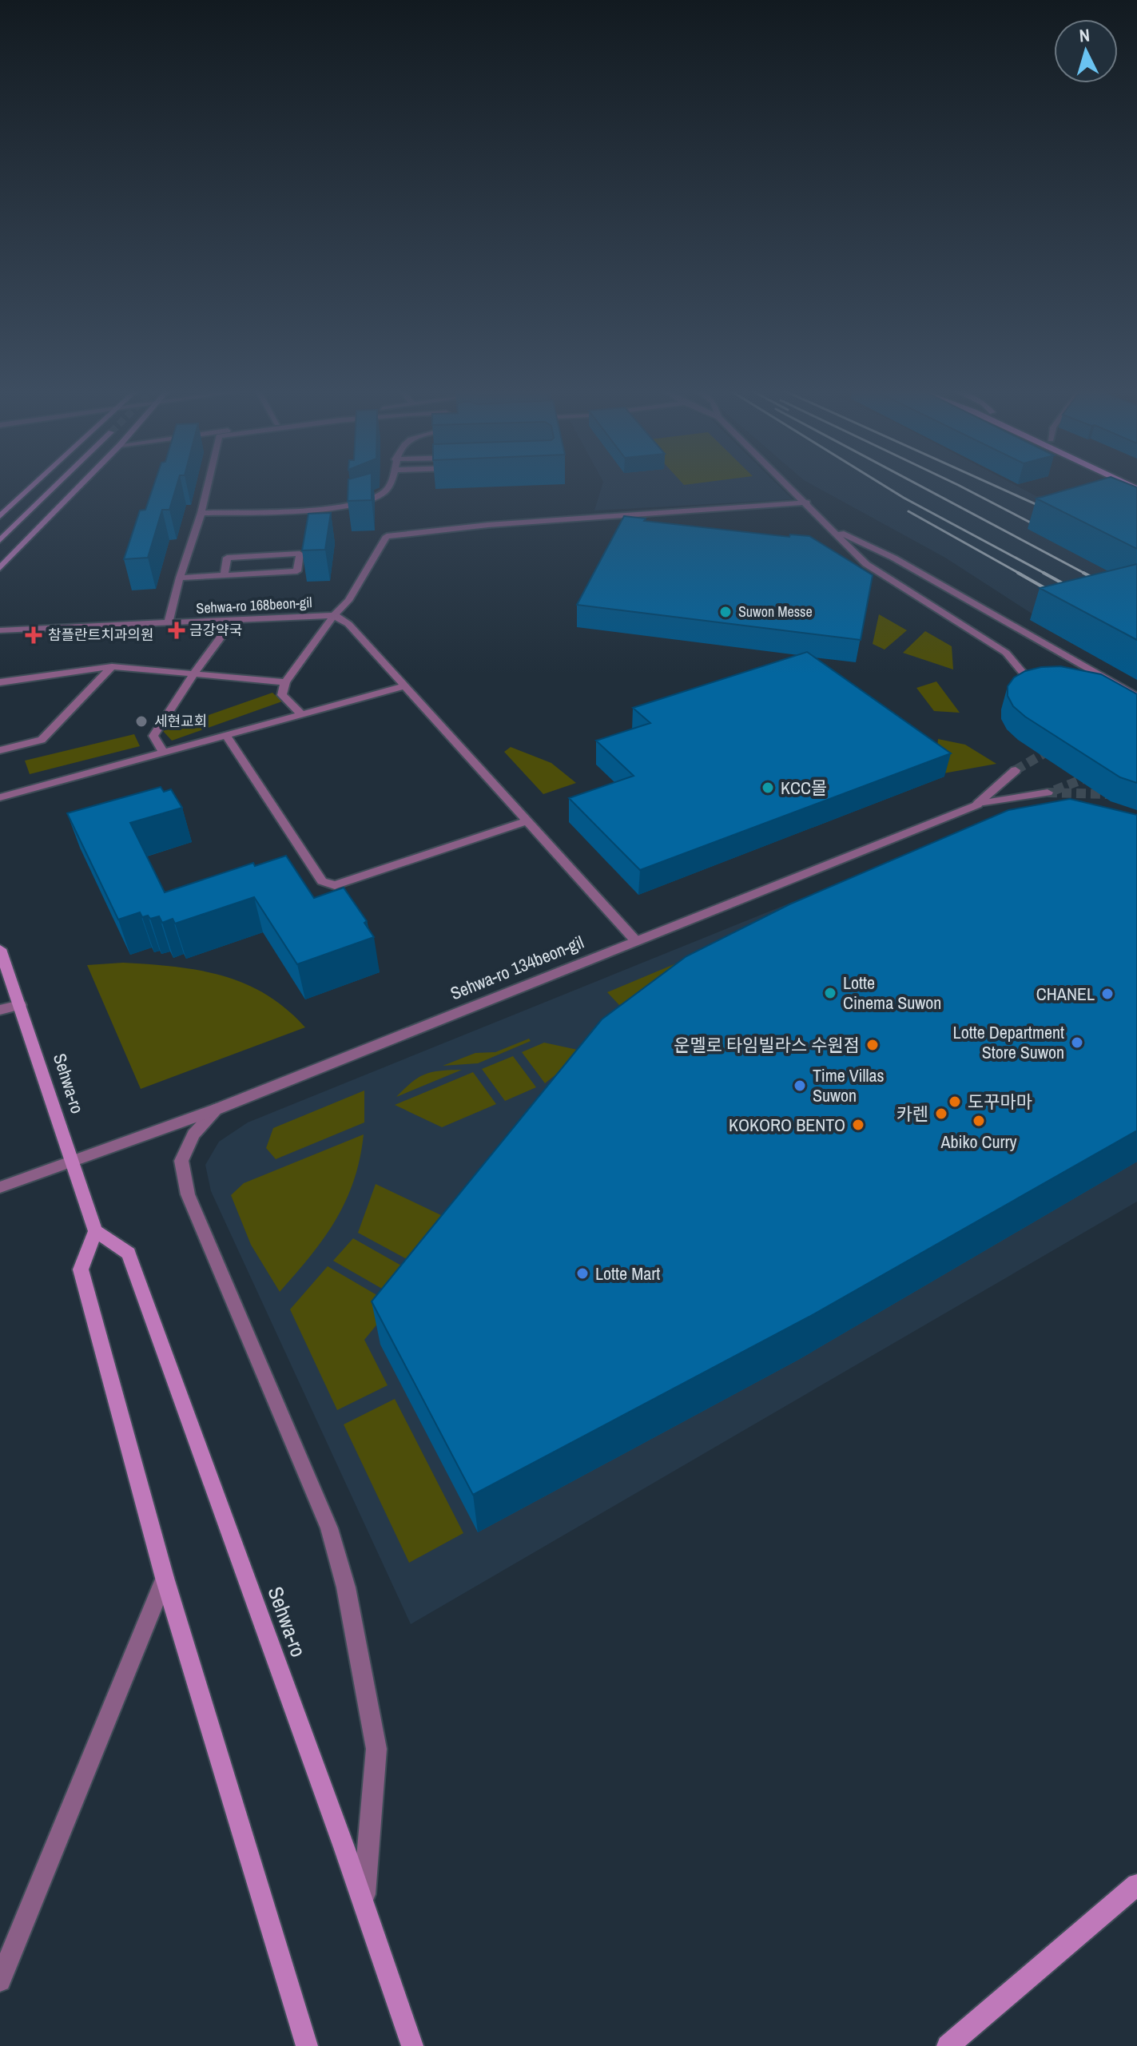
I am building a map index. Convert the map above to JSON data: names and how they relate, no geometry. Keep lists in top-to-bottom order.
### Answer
{
  "streets": {
    "main road": ["Sehwa-ro"],
    "street": ["Sehwa-ro 168beon-gil", "Sehwa-ro 134beon-gil"]
  },
  "crossings": [
    ["Sehwa-ro 134beon-gil", "Sehwa-ro"]
  ],
  "places": {
    "other": [
      "Suwon Messe",
      "세현교회",
      "KCC몰",
      "Lotte Cinema Suwon",
      "CHANEL",
      "Lotte Department Store Suwon",
      "운멜로 타임빌라스 수원점",
      "Time Villas Suwon",
      "도꾸마마",
      "카렌",
      "Abiko Curry",
      "KOKORO BENTO",
      "Lotte Mart"
    ],
    "health": ["금강약국", "참플란트치과의원"]
  },
  "north": "top"
}
